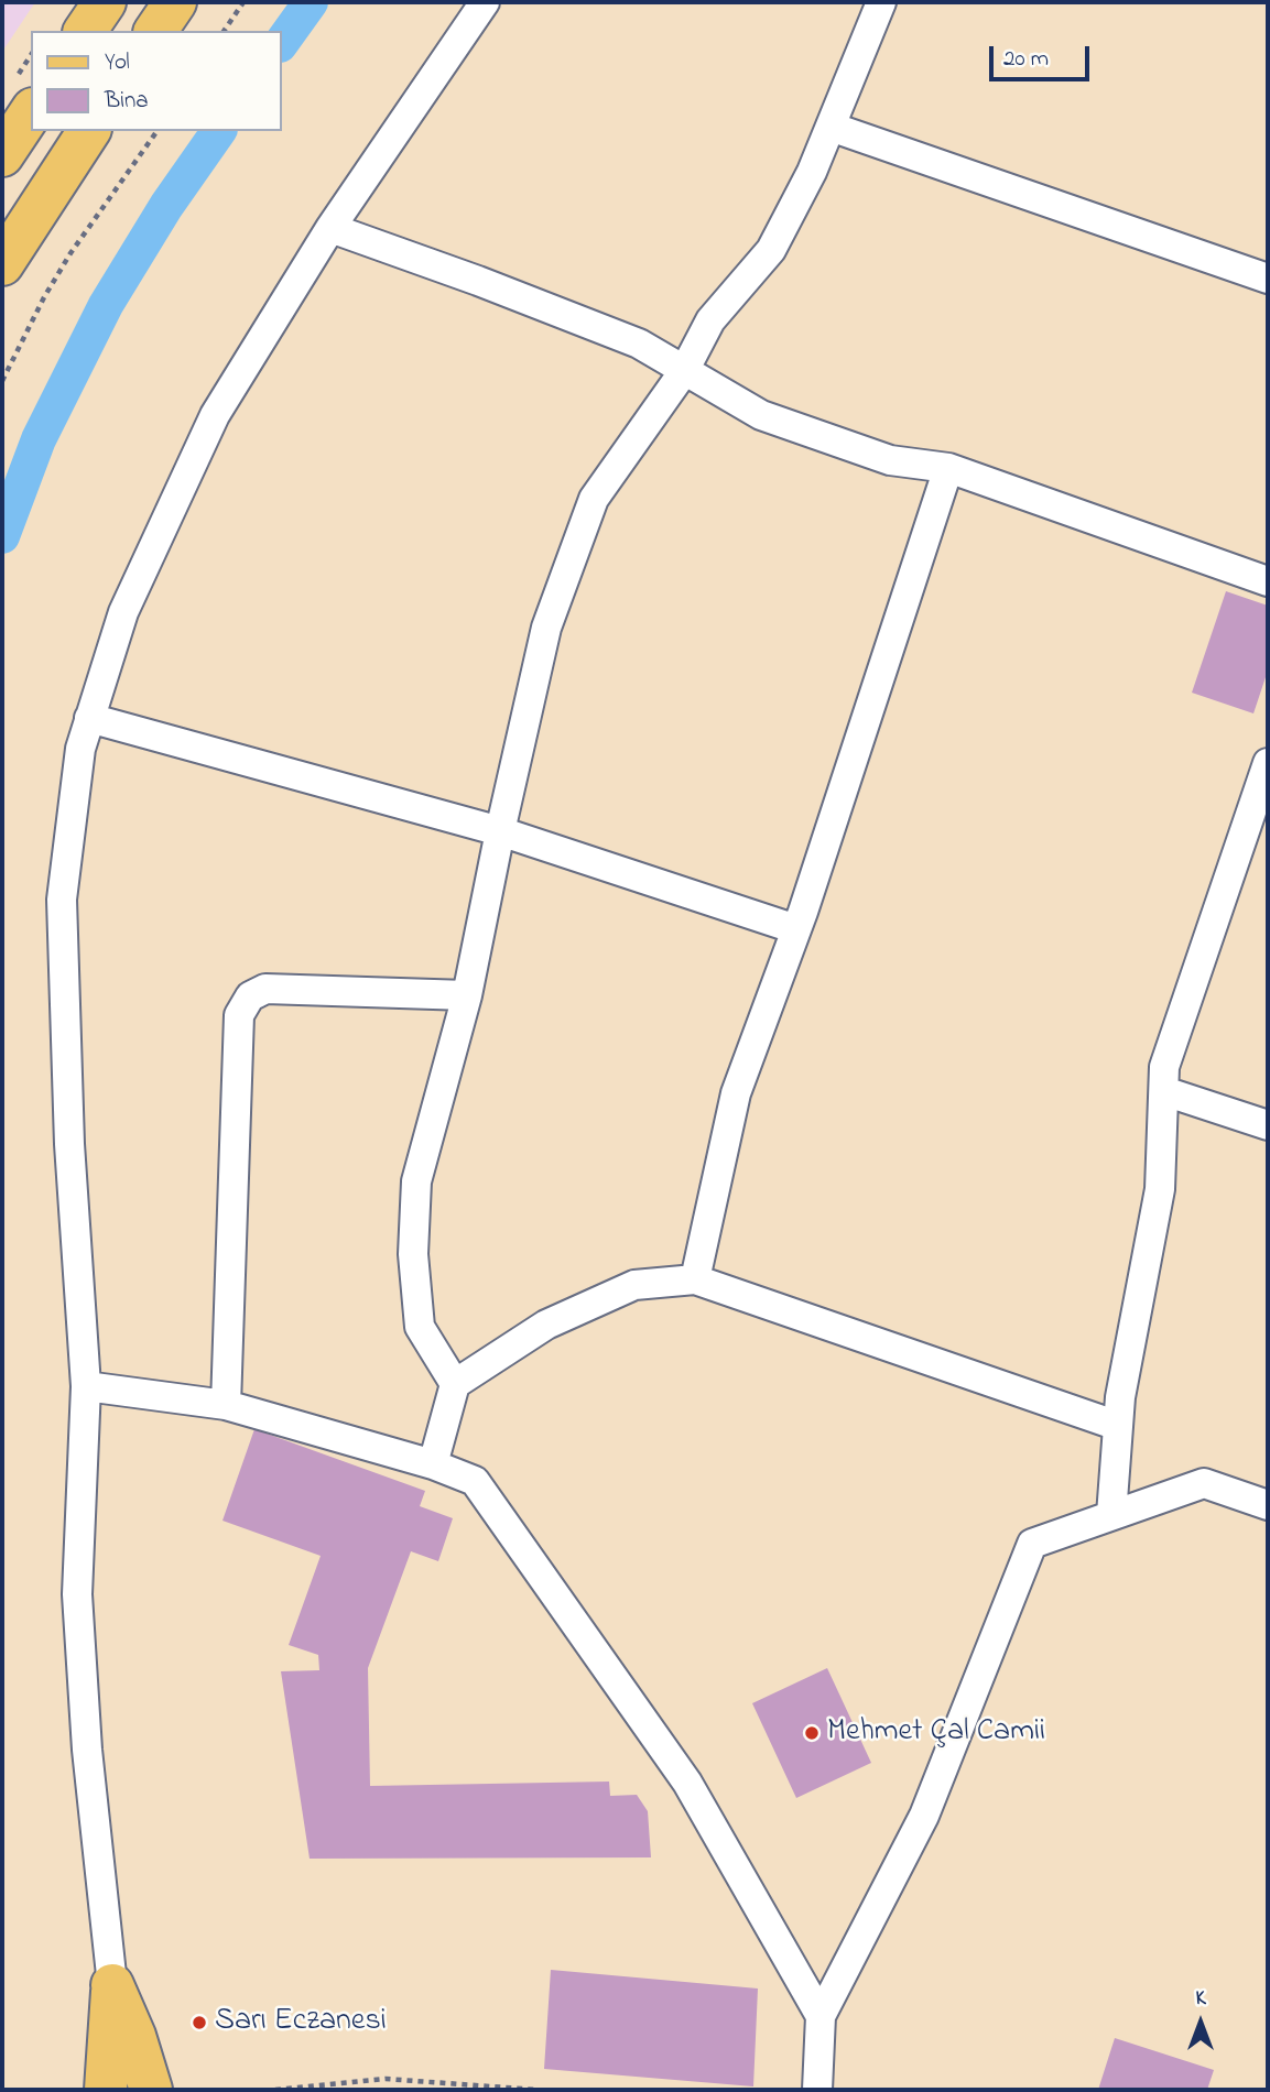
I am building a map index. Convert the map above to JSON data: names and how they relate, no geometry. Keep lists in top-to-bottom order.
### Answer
{
  "places": ["Mehmet Çal Camii", "Sarı Eczanesi"],
  "legend": ["Yol", "Bina"],
  "scale_bar": "20 m",
  "north": "top"
}
